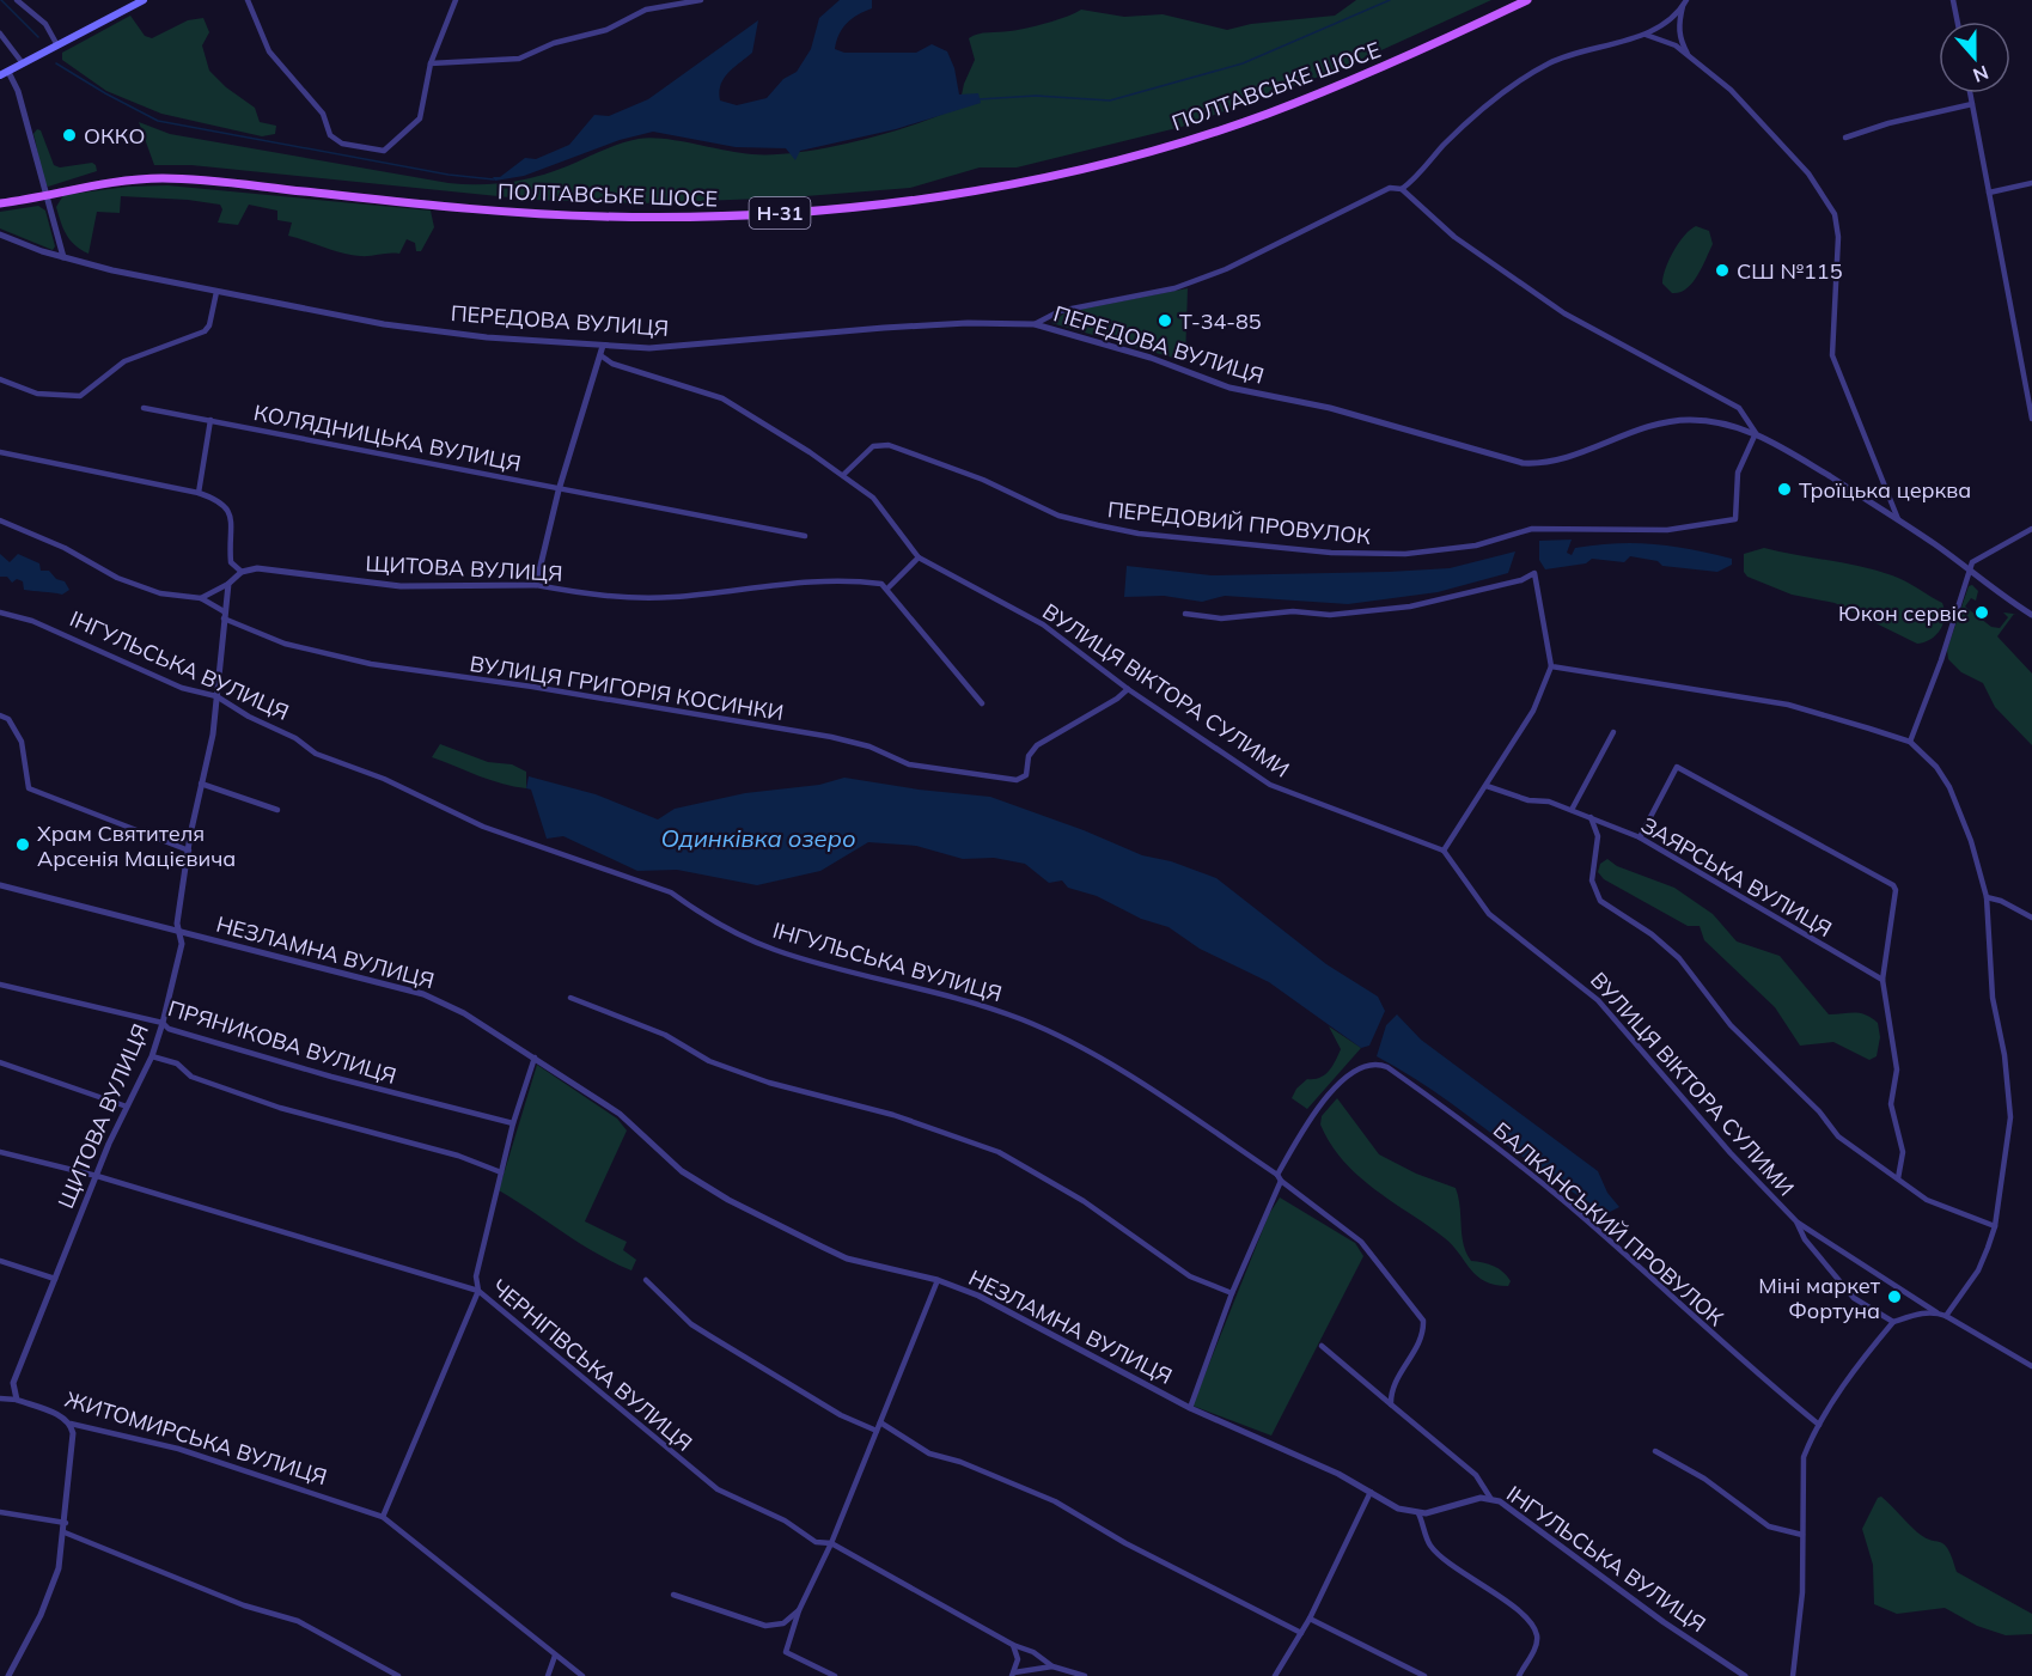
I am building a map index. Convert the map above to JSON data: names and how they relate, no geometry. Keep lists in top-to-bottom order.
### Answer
{
  "streets": {
    "main road": ["ПОЛТАВСЬКЕ ШОСЕ", "Н-31"],
    "street": [
      "ПЕРЕДОВА ВУЛИЦЯ",
      "КОЛЯДНИЦЬКА ВУЛИЦЯ",
      "ПЕРЕДОВИЙ ПРОВУЛОК",
      "ЩИТОВА ВУЛИЦЯ",
      "ІНГУЛЬСЬКА ВУЛИЦЯ",
      "ВУЛИЦЯ ГРИГОРІЯ КОСИНКИ",
      "ВУЛИЦЯ ВІКТОРА СУЛИМИ",
      "ЗАЯРСЬКА ВУЛИЦЯ",
      "НЕЗЛАМНА ВУЛИЦЯ",
      "ПРЯНИКОВА ВУЛИЦЯ",
      "БАЛКАНСЬКИЙ ПРОВУЛОК",
      "ЧЕРНІГІВСЬКА ВУЛИЦЯ",
      "ЖИТОМИРСЬКА ВУЛИЦЯ"
    ]
  },
  "crossings": [
    ["ПЕРЕДОВА ВУЛИЦЯ", "ПЕРЕДОВИЙ ПРОВУЛОК"],
    ["ПЕРЕДОВИЙ ПРОВУЛОК", "ВУЛИЦЯ ВІКТОРА СУЛИМИ"],
    ["ЩИТОВА ВУЛИЦЯ", "ІНГУЛЬСЬКА ВУЛИЦЯ"],
    ["ЩИТОВА ВУЛИЦЯ", "ВУЛИЦЯ ГРИГОРІЯ КОСИНКИ"],
    ["ЩИТОВА ВУЛИЦЯ", "НЕЗЛАМНА ВУЛИЦЯ"],
    ["ЩИТОВА ВУЛИЦЯ", "ПРЯНИКОВА ВУЛИЦЯ"],
    ["ЩИТОВА ВУЛИЦЯ", "ЧЕРНІГІВСЬКА ВУЛИЦЯ"],
    ["ЩИТОВА ВУЛИЦЯ", "ЖИТОМИРСЬКА ВУЛИЦЯ"],
    ["ІНГУЛЬСЬКА ВУЛИЦЯ", "БАЛКАНСЬКИЙ ПРОВУЛОК"],
    ["ВУЛИЦЯ ГРИГОРІЯ КОСИНКИ", "ВУЛИЦЯ ВІКТОРА СУЛИМИ"]
  ],
  "water": ["Одинківка озеро"],
  "places": [
    "ОККО",
    "СШ №115",
    "Т-34-85",
    "Троїцька церква",
    "Юкон сервіс",
    "Храм Святителя Арсенія Мацієвича",
    "Міні маркет Фортуна"
  ],
  "north": "bottom"
}
